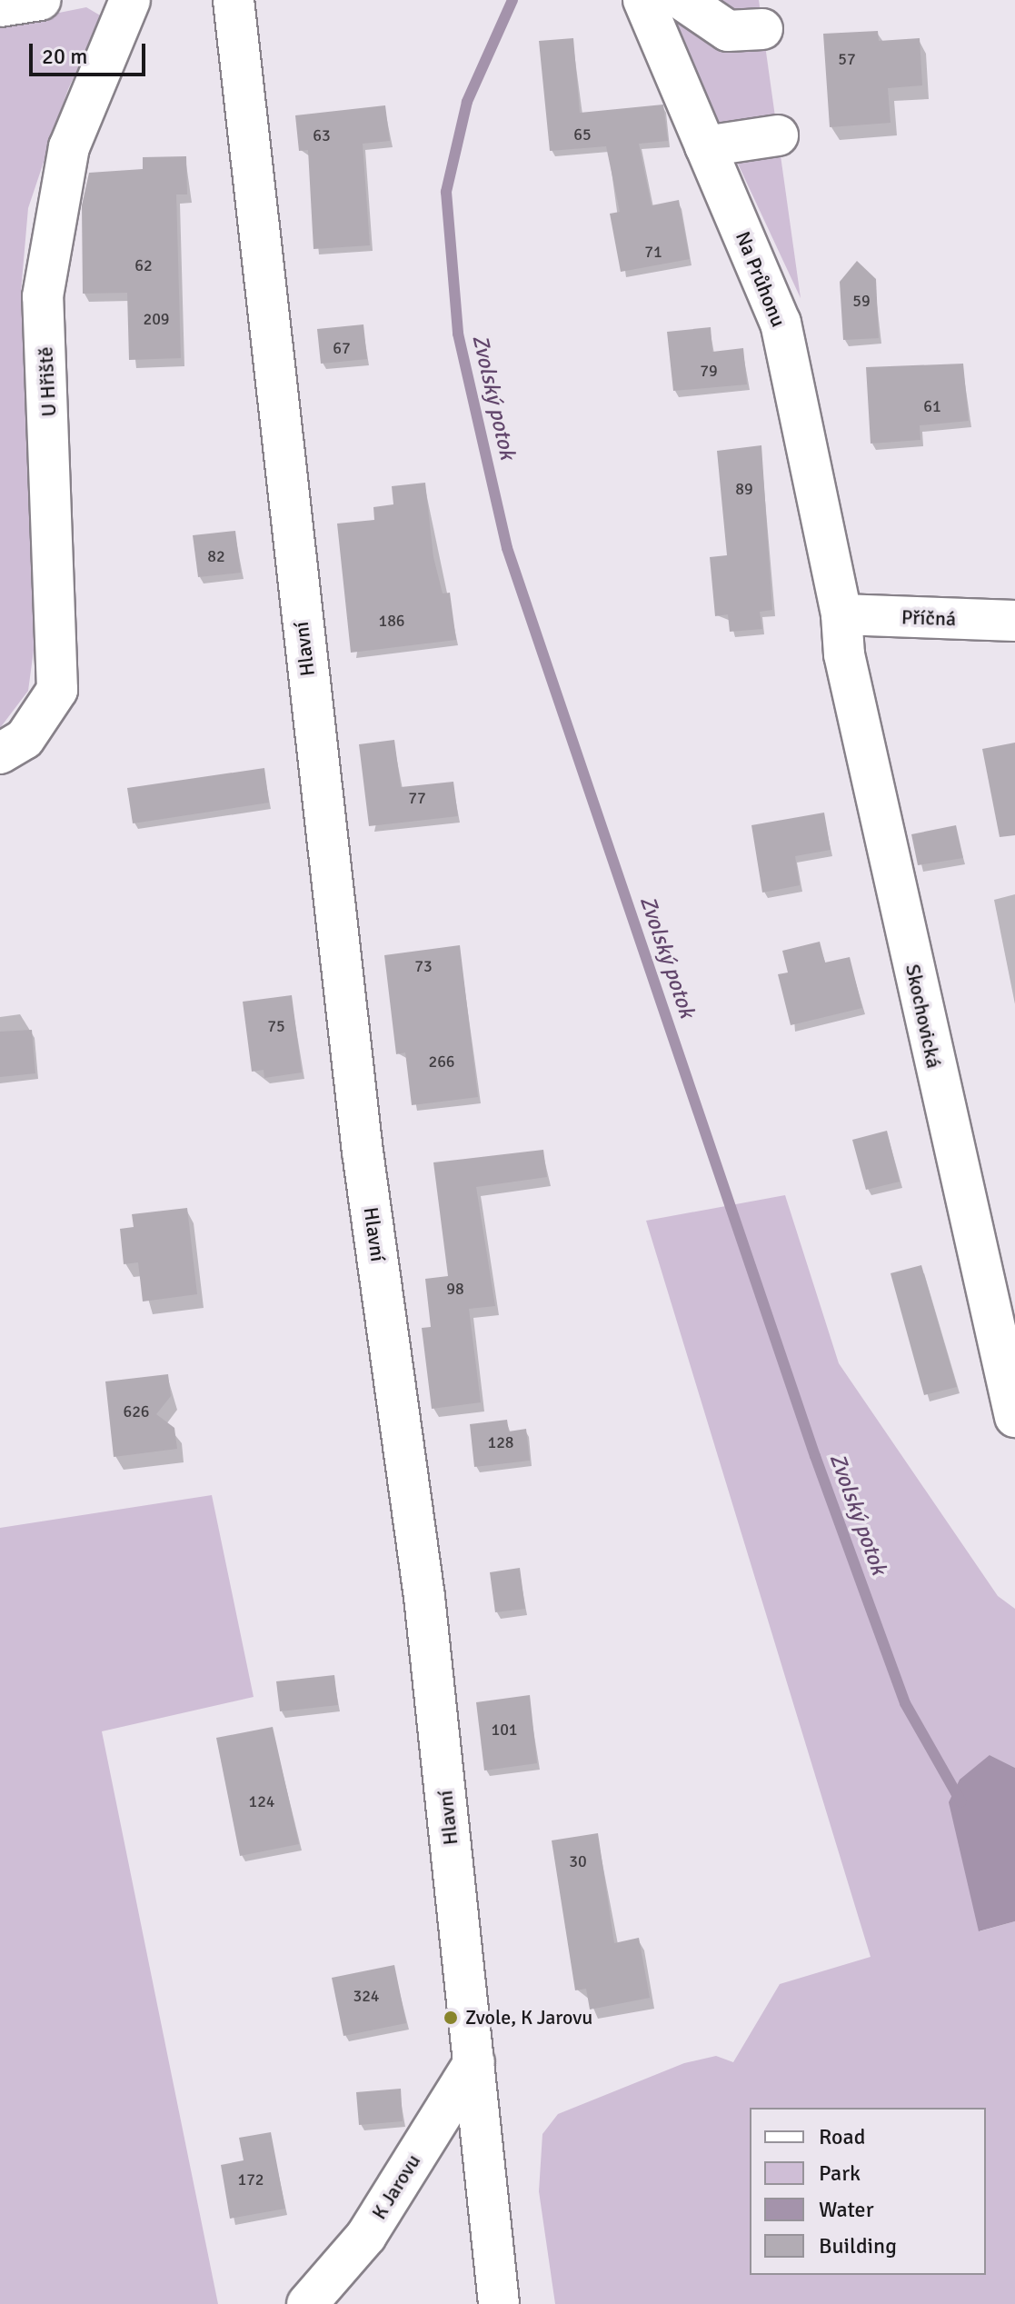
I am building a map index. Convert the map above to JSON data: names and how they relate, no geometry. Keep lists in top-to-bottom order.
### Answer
{
  "streets": {
    "street": [
      "Na Průhonu",
      "U Hřiště",
      "Příčná",
      "Hlavní",
      "Skochovická",
      "K Jarovu"
    ]
  },
  "crossings": [
    ["Na Průhonu", "Příčná"],
    ["Na Průhonu", "Skochovická"],
    ["Příčná", "Skochovická"],
    ["Hlavní", "K Jarovu"]
  ],
  "water": ["Zvolský potok"],
  "places": ["Zvole, K Jarovu"],
  "house_numbers": [
    "57",
    "65",
    "63",
    "71",
    "62",
    "59",
    "209",
    "67",
    "79",
    "61",
    "89",
    "82",
    "186",
    "77",
    "73",
    "75",
    "266",
    "98",
    "626",
    "128",
    "101",
    "124",
    "30",
    "324",
    "172"
  ],
  "legend": [
    "Road",
    "Park",
    "Water",
    "Building"
  ],
  "scale_bar": "20 m"
}
